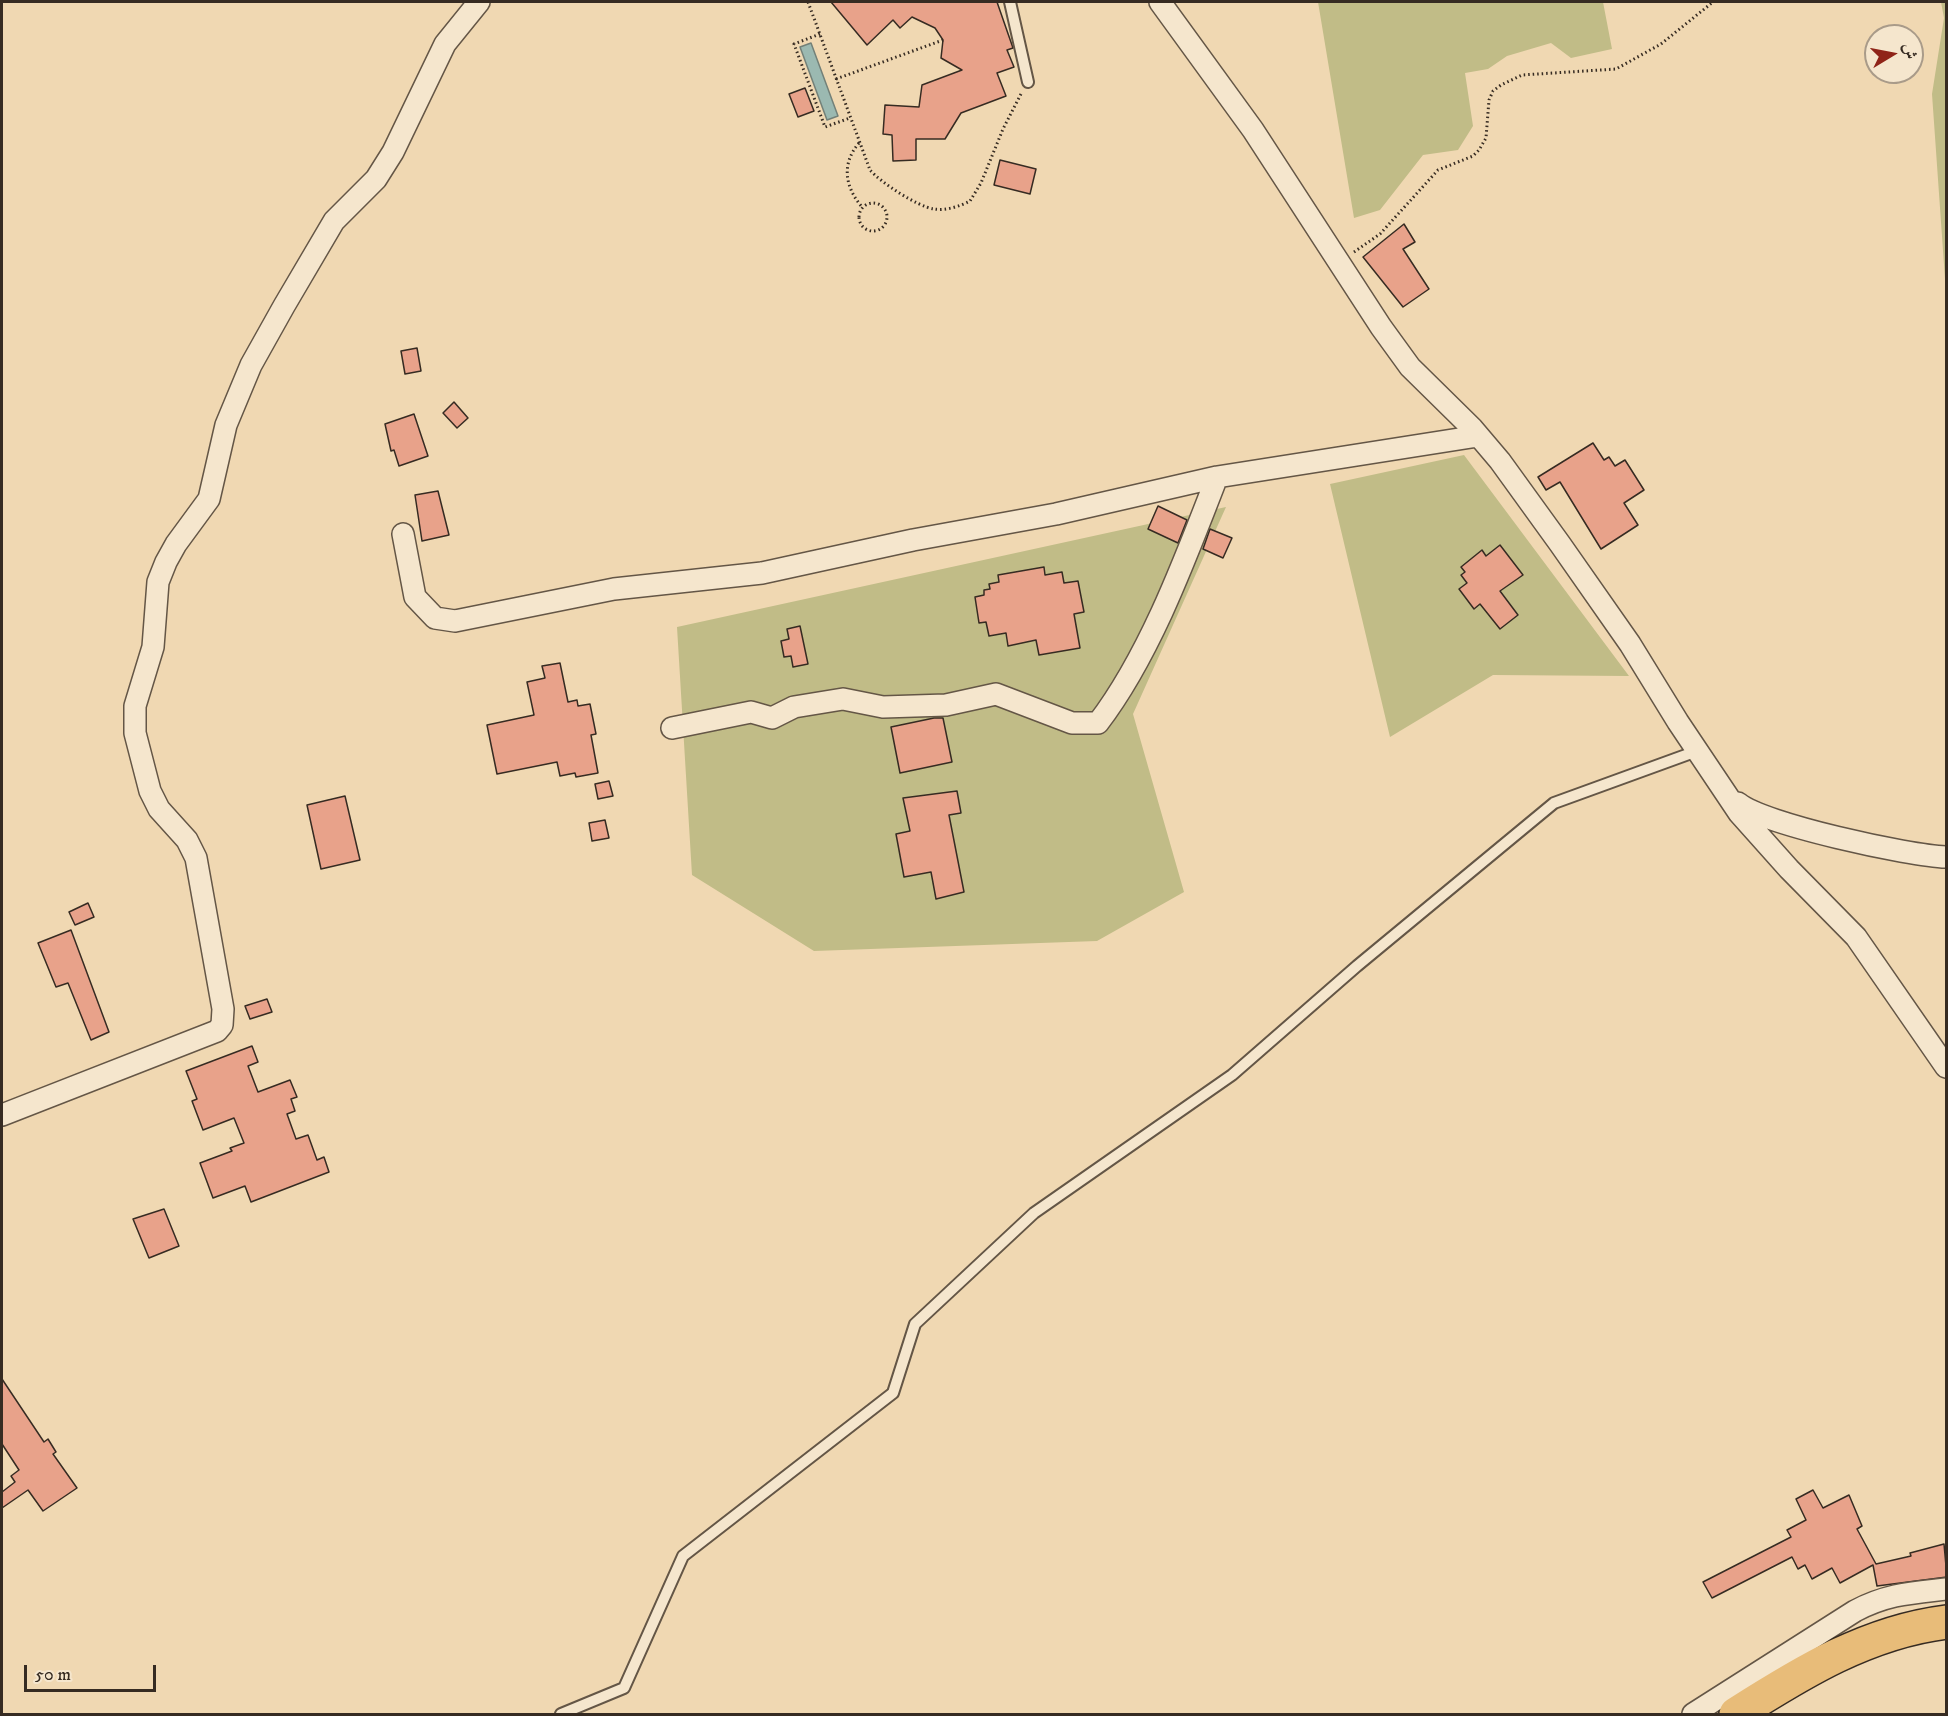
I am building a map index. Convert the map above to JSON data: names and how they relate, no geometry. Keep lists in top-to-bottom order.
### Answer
{
  "scale_bar": "50 m",
  "north": "right"
}
